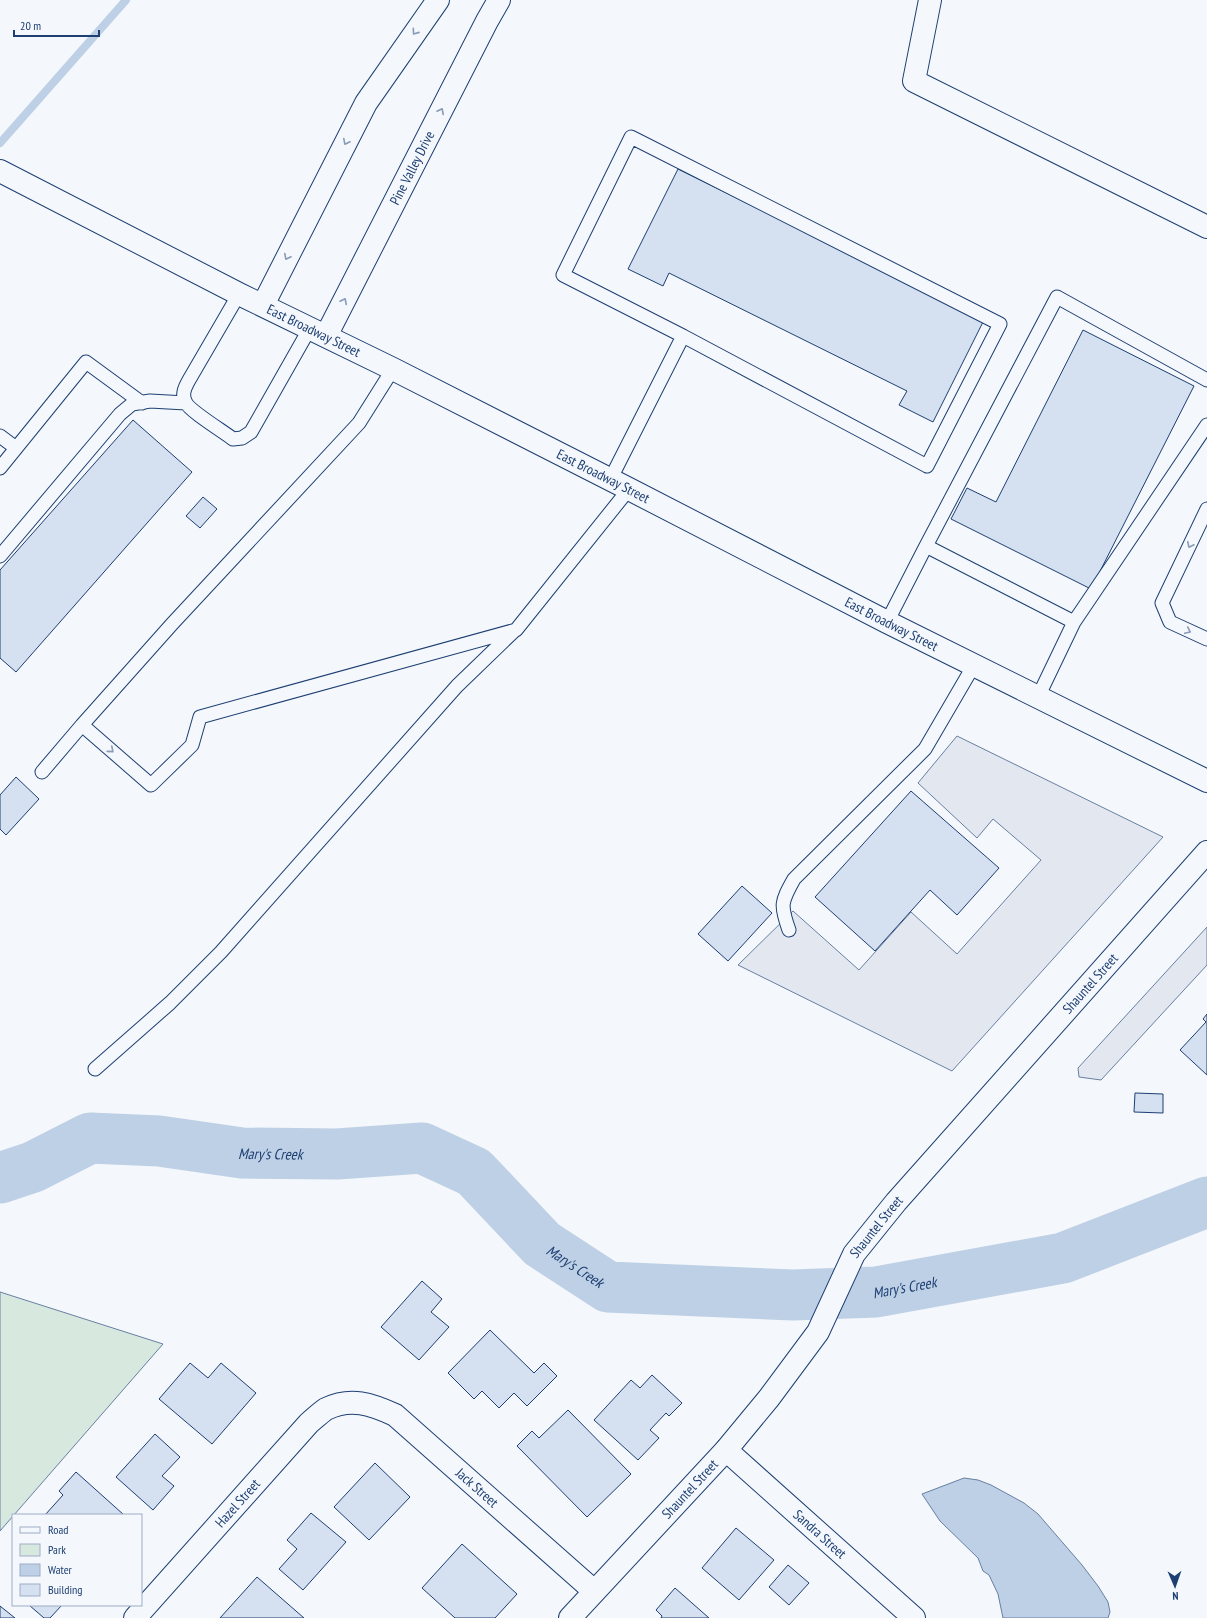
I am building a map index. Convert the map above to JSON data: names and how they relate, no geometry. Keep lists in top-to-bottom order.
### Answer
{
  "streets": {
    "street": [
      "Pine Valley Drive",
      "East Broadway Street",
      "Shauntel Street",
      "Jack Street",
      "Hazel Street",
      "Sandra Street"
    ]
  },
  "crossings": [
    ["Pine Valley Drive", "East Broadway Street"],
    ["Shauntel Street", "Jack Street"],
    ["Shauntel Street", "Sandra Street"],
    ["Jack Street", "Hazel Street"]
  ],
  "water": ["Mary's Creek"],
  "legend": [
    "Road",
    "Park",
    "Water",
    "Building"
  ],
  "scale_bar": "20 m",
  "north": "bottom"
}
